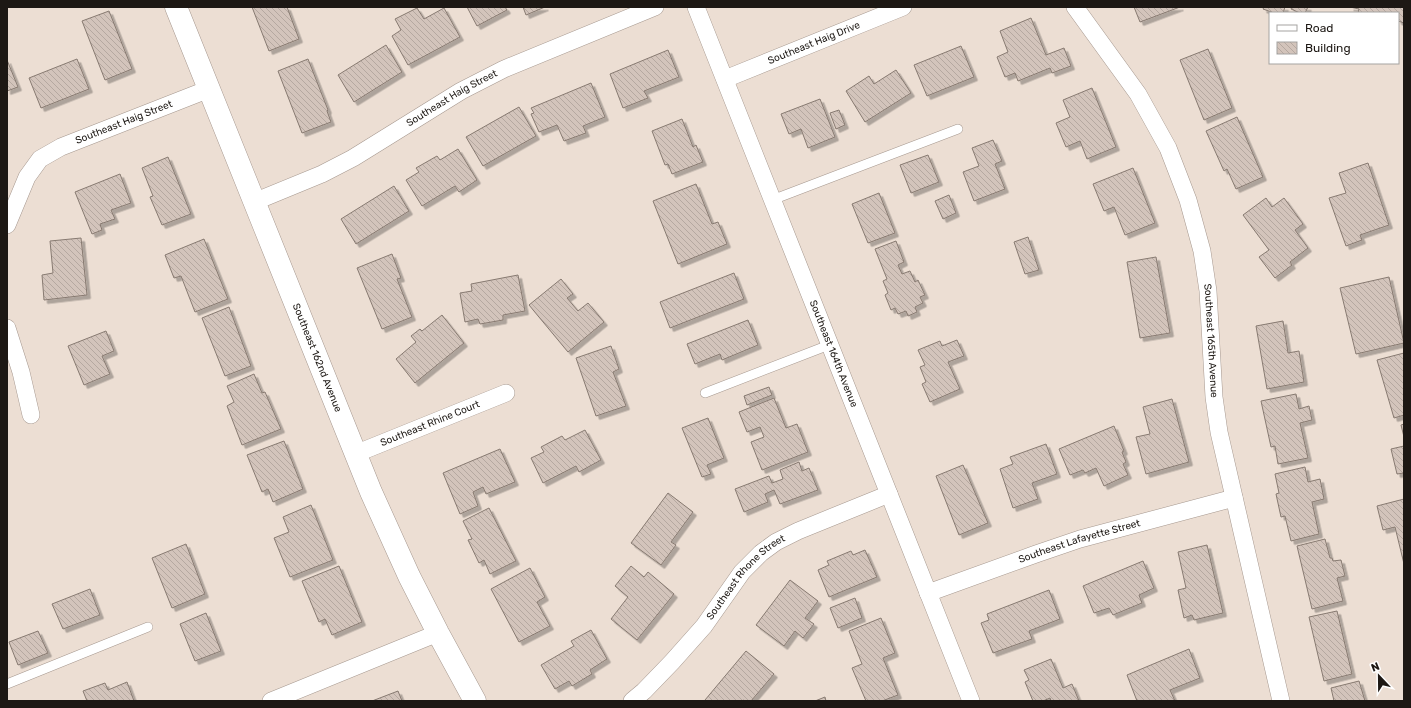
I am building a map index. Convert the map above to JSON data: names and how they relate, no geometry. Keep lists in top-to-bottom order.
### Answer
{
  "streets": {
    "main road": ["Southeast 162nd Avenue"],
    "street": [
      "Southeast Haig Drive",
      "Southeast Haig Street",
      "Southeast 165th Avenue",
      "Southeast 164th Avenue",
      "Southeast Rhine Court",
      "Southeast Lafayette Street",
      "Southeast Rhone Street"
    ]
  },
  "crossings": [
    ["Southeast Haig Drive", "Southeast 164th Avenue"],
    ["Southeast Haig Street", "Southeast 162nd Avenue"],
    ["Southeast 165th Avenue", "Southeast Lafayette Street"],
    ["Southeast 164th Avenue", "Southeast Lafayette Street"],
    ["Southeast 164th Avenue", "Southeast Rhone Street"],
    ["Southeast 162nd Avenue", "Southeast Rhine Court"]
  ],
  "legend": ["Road", "Building"],
  "north": "top"
}
